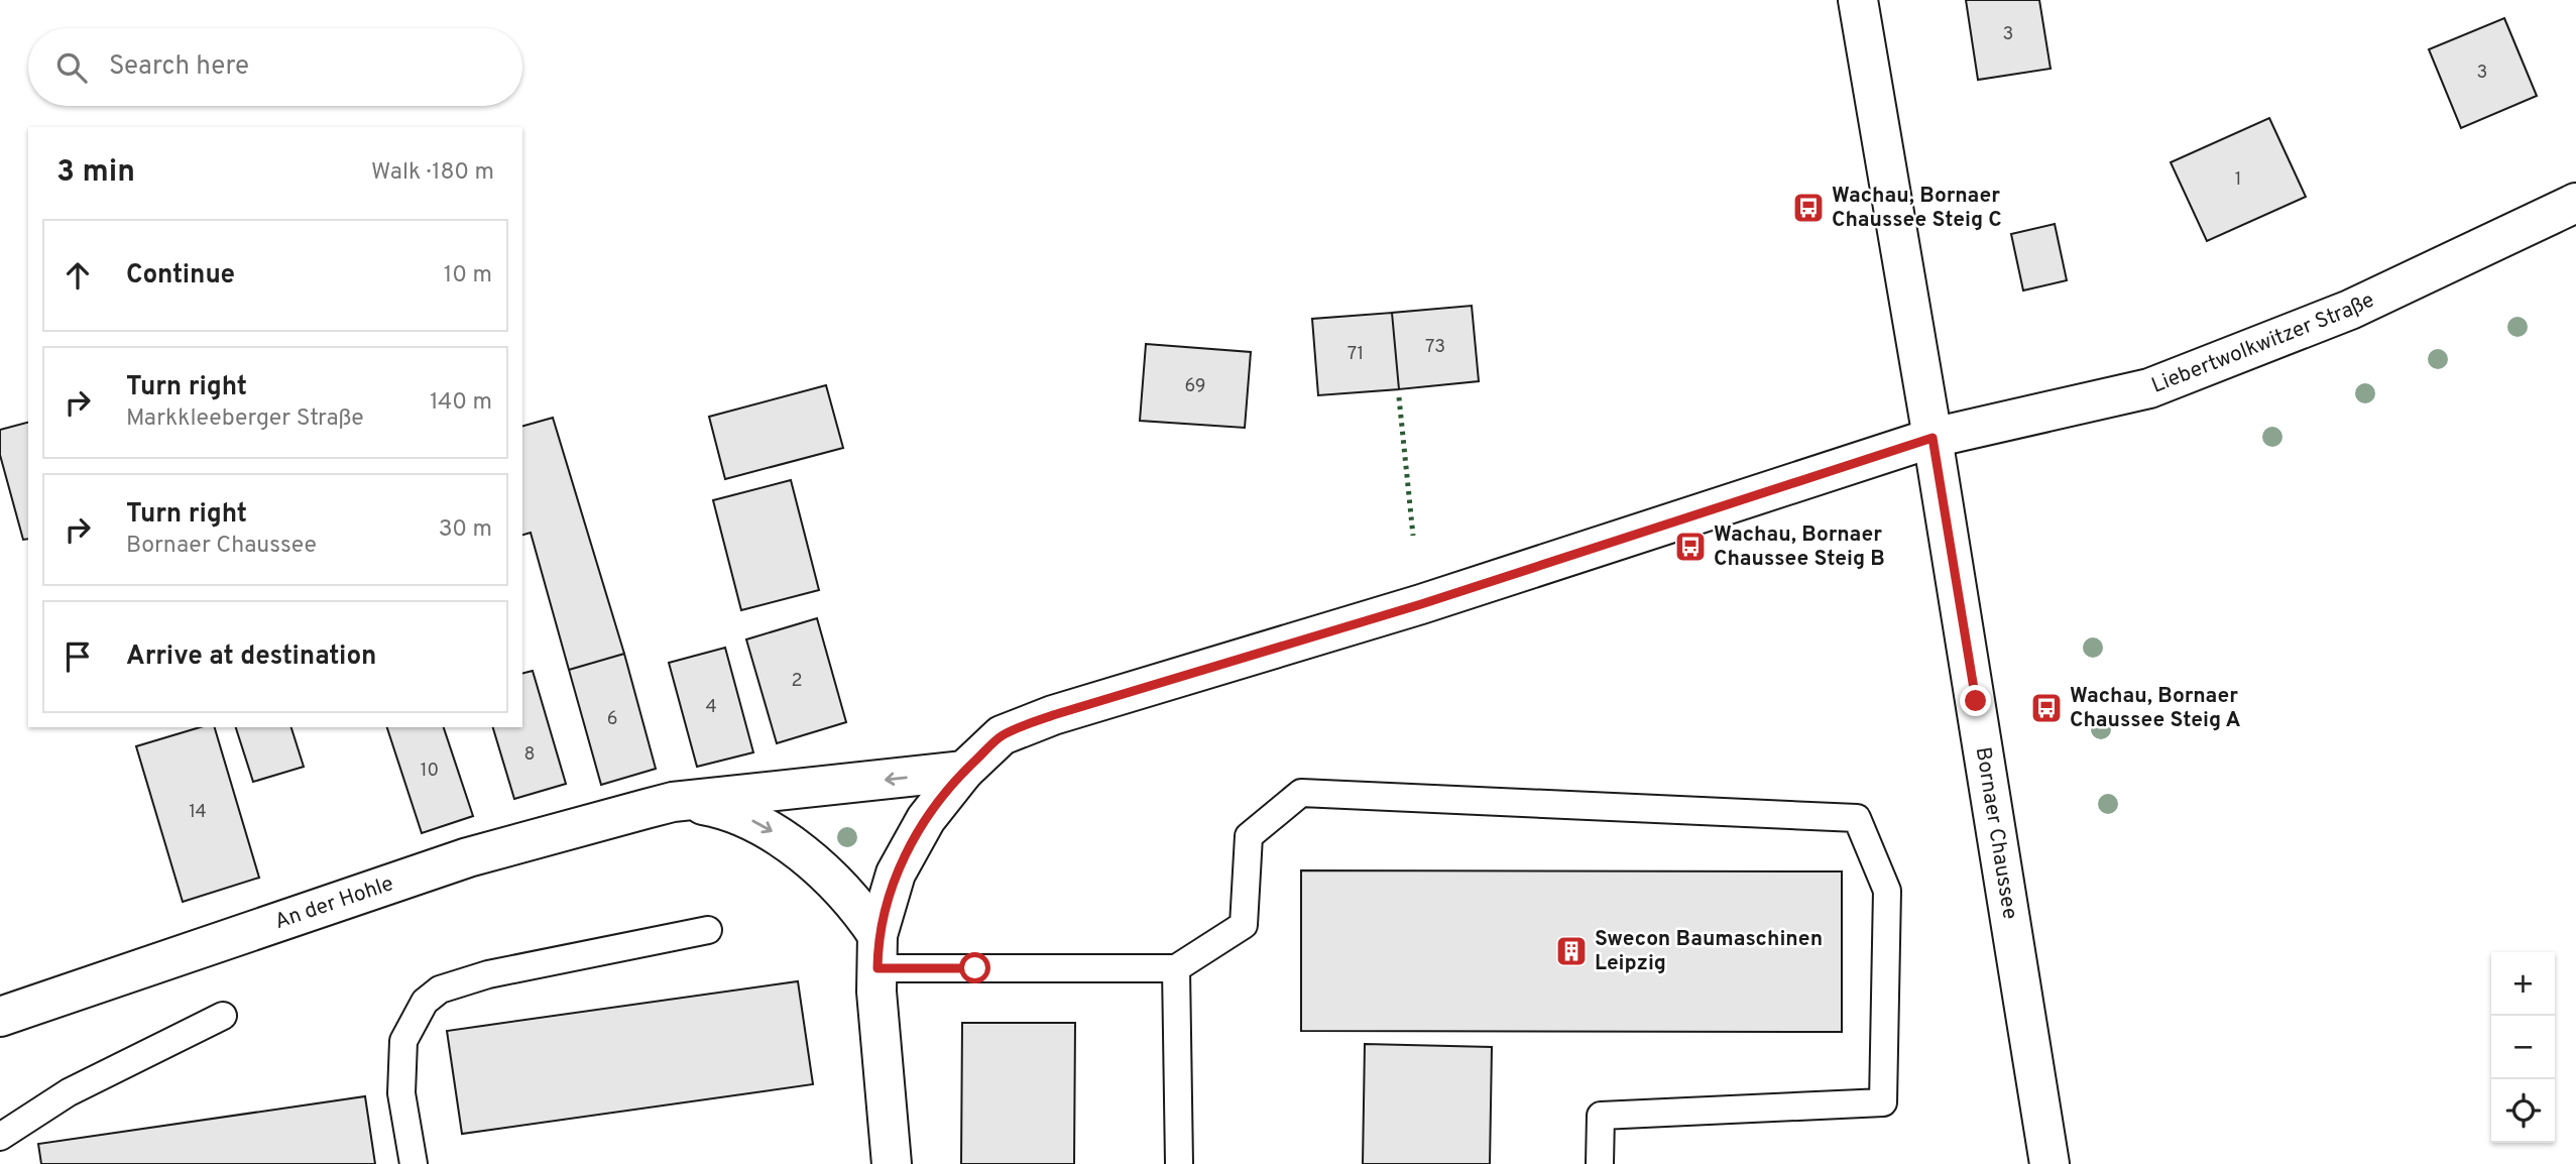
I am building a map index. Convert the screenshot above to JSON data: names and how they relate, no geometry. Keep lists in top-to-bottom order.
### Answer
{
  "streets": {
    "main road": ["Liebertwolkwitzer Straße", "Bornaer Chaussee", "An der Hohle"]
  },
  "crossings": [
    ["Liebertwolkwitzer Straße", "Bornaer Chaussee"],
    ["Liebertwolkwitzer Straße", "An der Hohle"]
  ],
  "places": {
    "bus stop": ["Wachau, Bornaer Chaussee Steig C", "Wachau, Bornaer Chaussee Steig B", "Wachau, Bornaer Chaussee Steig A"],
    "building": ["Swecon Baumaschinen Leipzig"]
  },
  "house_numbers": [
    "3",
    "3",
    "1",
    "73",
    "71",
    "69",
    "2",
    "4",
    "6",
    "8",
    "10",
    "14"
  ],
  "page": {
    "search": "Search here",
    "heading": ["3 min", "Walk · 180 m"],
    "list": [
      ["Continue", "10 m"],
      ["Turn right", "Markkleeberger Straße", "140 m"],
      ["Turn right", "Bornaer Chaussee", "30 m"],
      "Arrive at destination"
    ],
    "map_buttons": ["+", "−"]
  }
}
